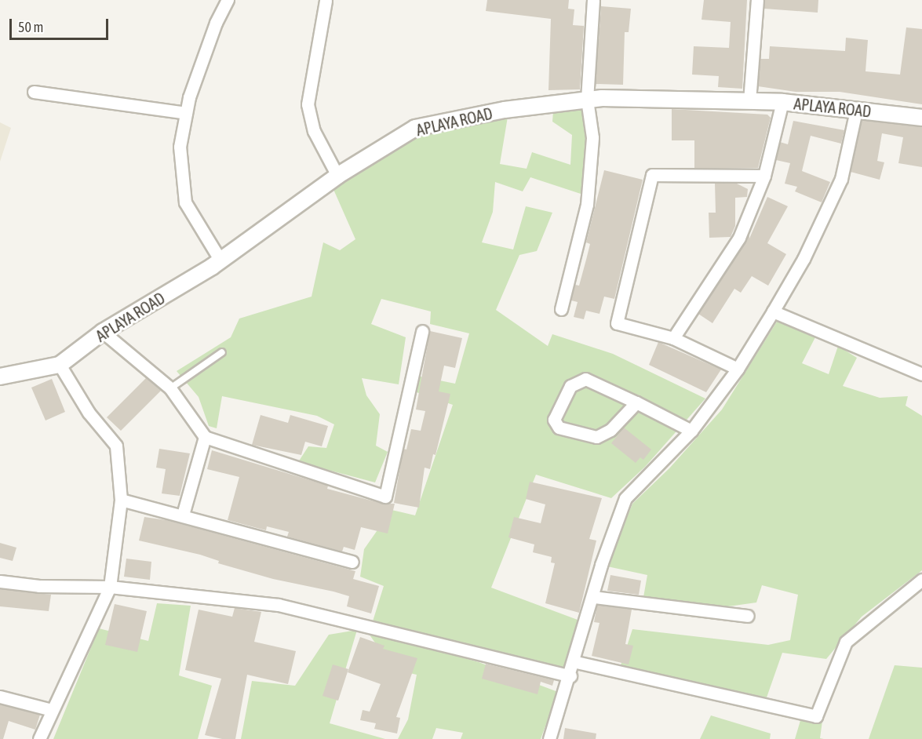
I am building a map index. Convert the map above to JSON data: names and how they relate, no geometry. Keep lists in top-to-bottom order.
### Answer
{
  "streets": {
    "street": ["APLAYA ROAD"]
  },
  "scale_bar": "50 m"
}
